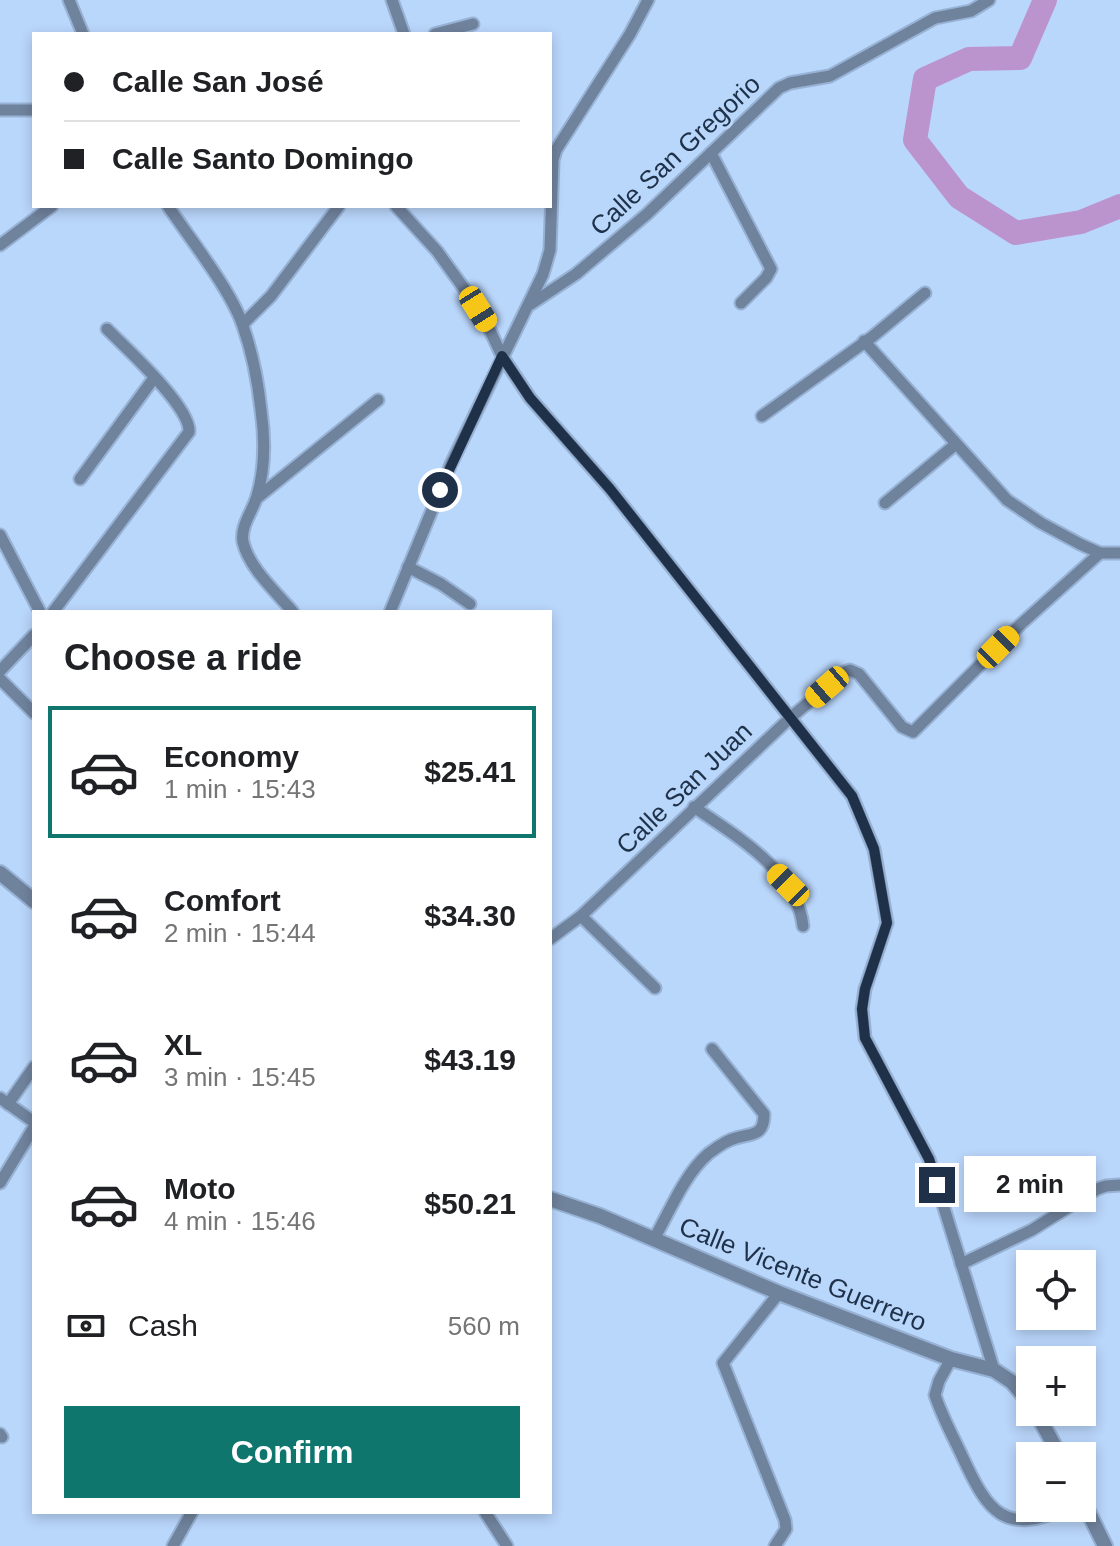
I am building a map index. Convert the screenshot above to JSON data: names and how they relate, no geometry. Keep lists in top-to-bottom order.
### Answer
{
  "streets": {
    "street": ["Calle San Gregorio", "Calle San Juan", "Calle Vicente Guerrero"]
  },
  "page": {
    "banner": ["Calle San José", "Calle Santo Domingo"],
    "heading": "Choose a ride",
    "list": [
      {
        "name": "Economy",
        "note": "1 min · 15:43",
        "value": "$25.41"
      },
      {
        "name": "Comfort",
        "note": "2 min · 15:44",
        "value": "$34.30"
      },
      {
        "name": "XL",
        "note": "3 min · 15:45",
        "value": "$43.19"
      },
      {
        "name": "Moto",
        "note": "4 min · 15:46",
        "value": "$50.21"
      }
    ],
    "bubble": "2 min",
    "map_buttons": ["+", "−"],
    "pay": ["Cash", "560 m"],
    "buttons": "Confirm"
  }
}
